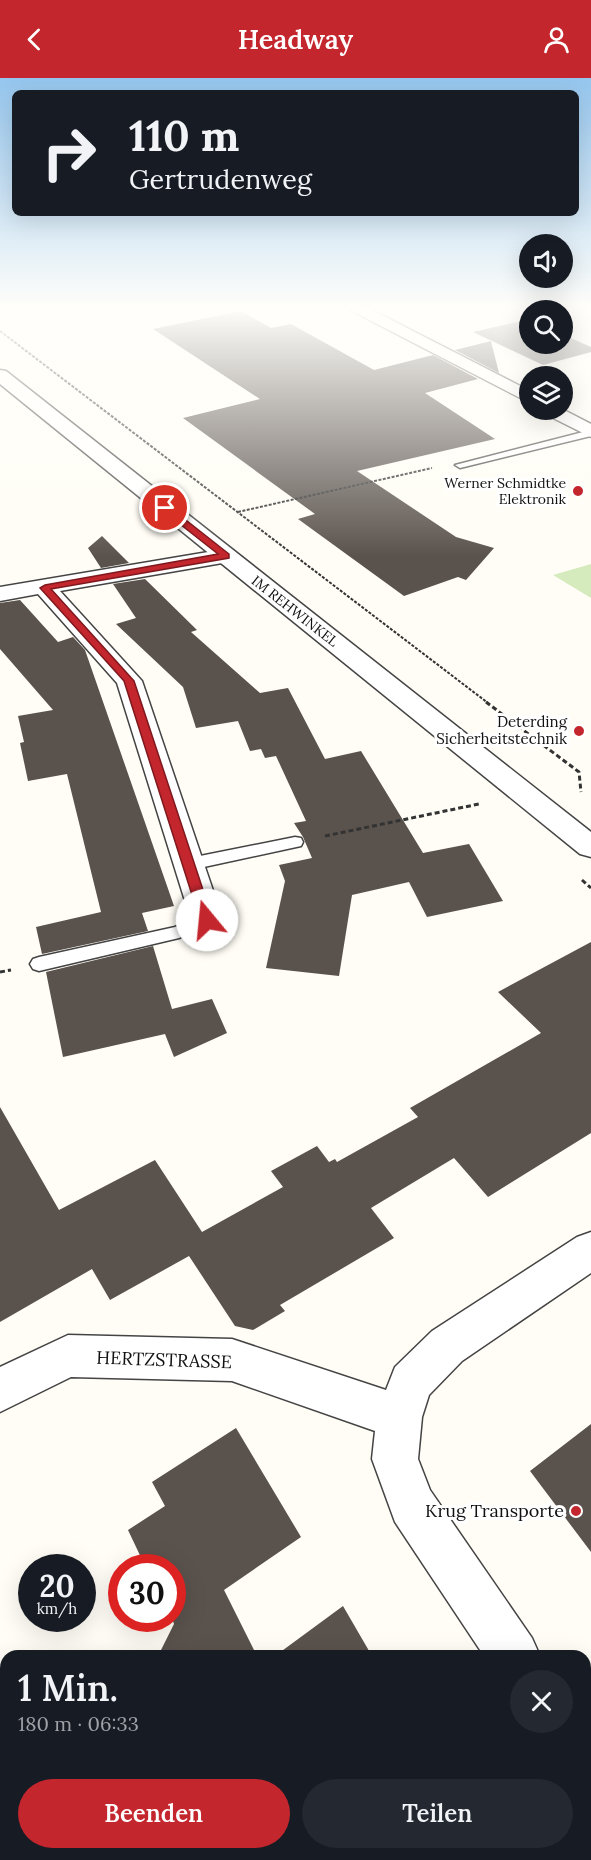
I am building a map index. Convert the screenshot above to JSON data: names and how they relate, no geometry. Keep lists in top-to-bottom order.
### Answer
{
  "streets": {
    "street": ["IM REHWINKEL", "HERTZSTRASSE"]
  },
  "places": ["Werner Schmidtke Elektronik", "Deterding Sicherheitstechnik", "Krug Transporte"],
  "page": {
    "header": "Headway",
    "turn": ["110 m", "Gertrudenweg"],
    "speed": "20 km/h",
    "limit": "30",
    "heading": ["1 Min.", "180 m · 06:33"],
    "buttons": ["Beenden", "Teilen"]
  }
}
